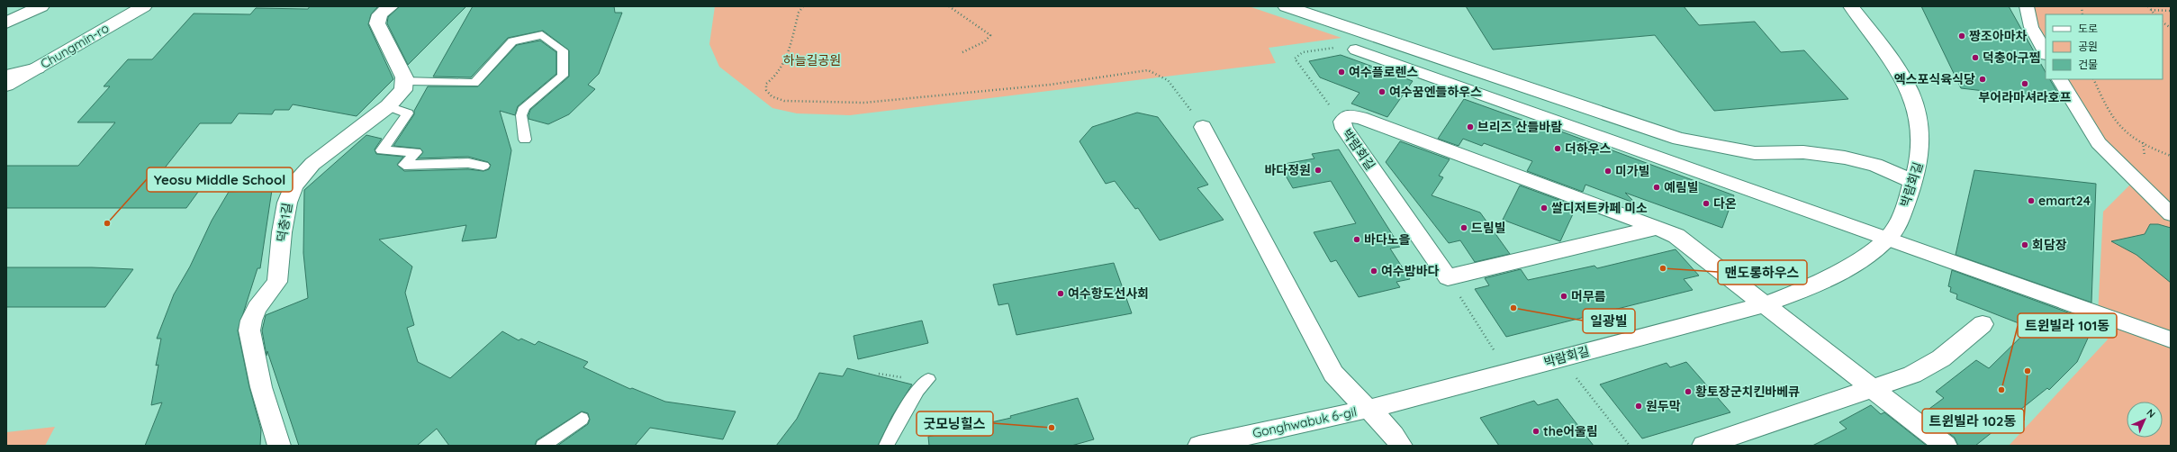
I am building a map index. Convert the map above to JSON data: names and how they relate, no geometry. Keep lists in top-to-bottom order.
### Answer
{
  "streets": {
    "street": [
      "Chungmin-ro",
      "박람회길",
      "덕충1길",
      "Gonghwabuk 6-gil"
    ]
  },
  "crossings": [
    ["박람회길", "Gonghwabuk 6-gil"]
  ],
  "parks": ["하늘길공원"],
  "places": [
    "짱조아마차",
    "덕충아구찜",
    "여수플로렌스",
    "엑스포식육식당",
    "부어라마셔라호프",
    "여수꿈엔들하우스",
    "브리즈 산들바람",
    "더하우스",
    "바다정원",
    "미가빌",
    "예림빌",
    "emart24",
    "다온",
    "쌀디저트카페 미소",
    "Yeosu Middle School",
    "드림빌",
    "바다노을",
    "회담장",
    "맨도롱하우스",
    "여수밤바다",
    "여수항도선사회",
    "머무름",
    "일광빌",
    "트윈빌라 102동",
    "트윈빌라 101동",
    "황토장군치킨바베큐",
    "원두막",
    "굿모닝힐스",
    "the어울림"
  ],
  "legend": ["도로", "공원", "건물"],
  "north": "top right"
}
